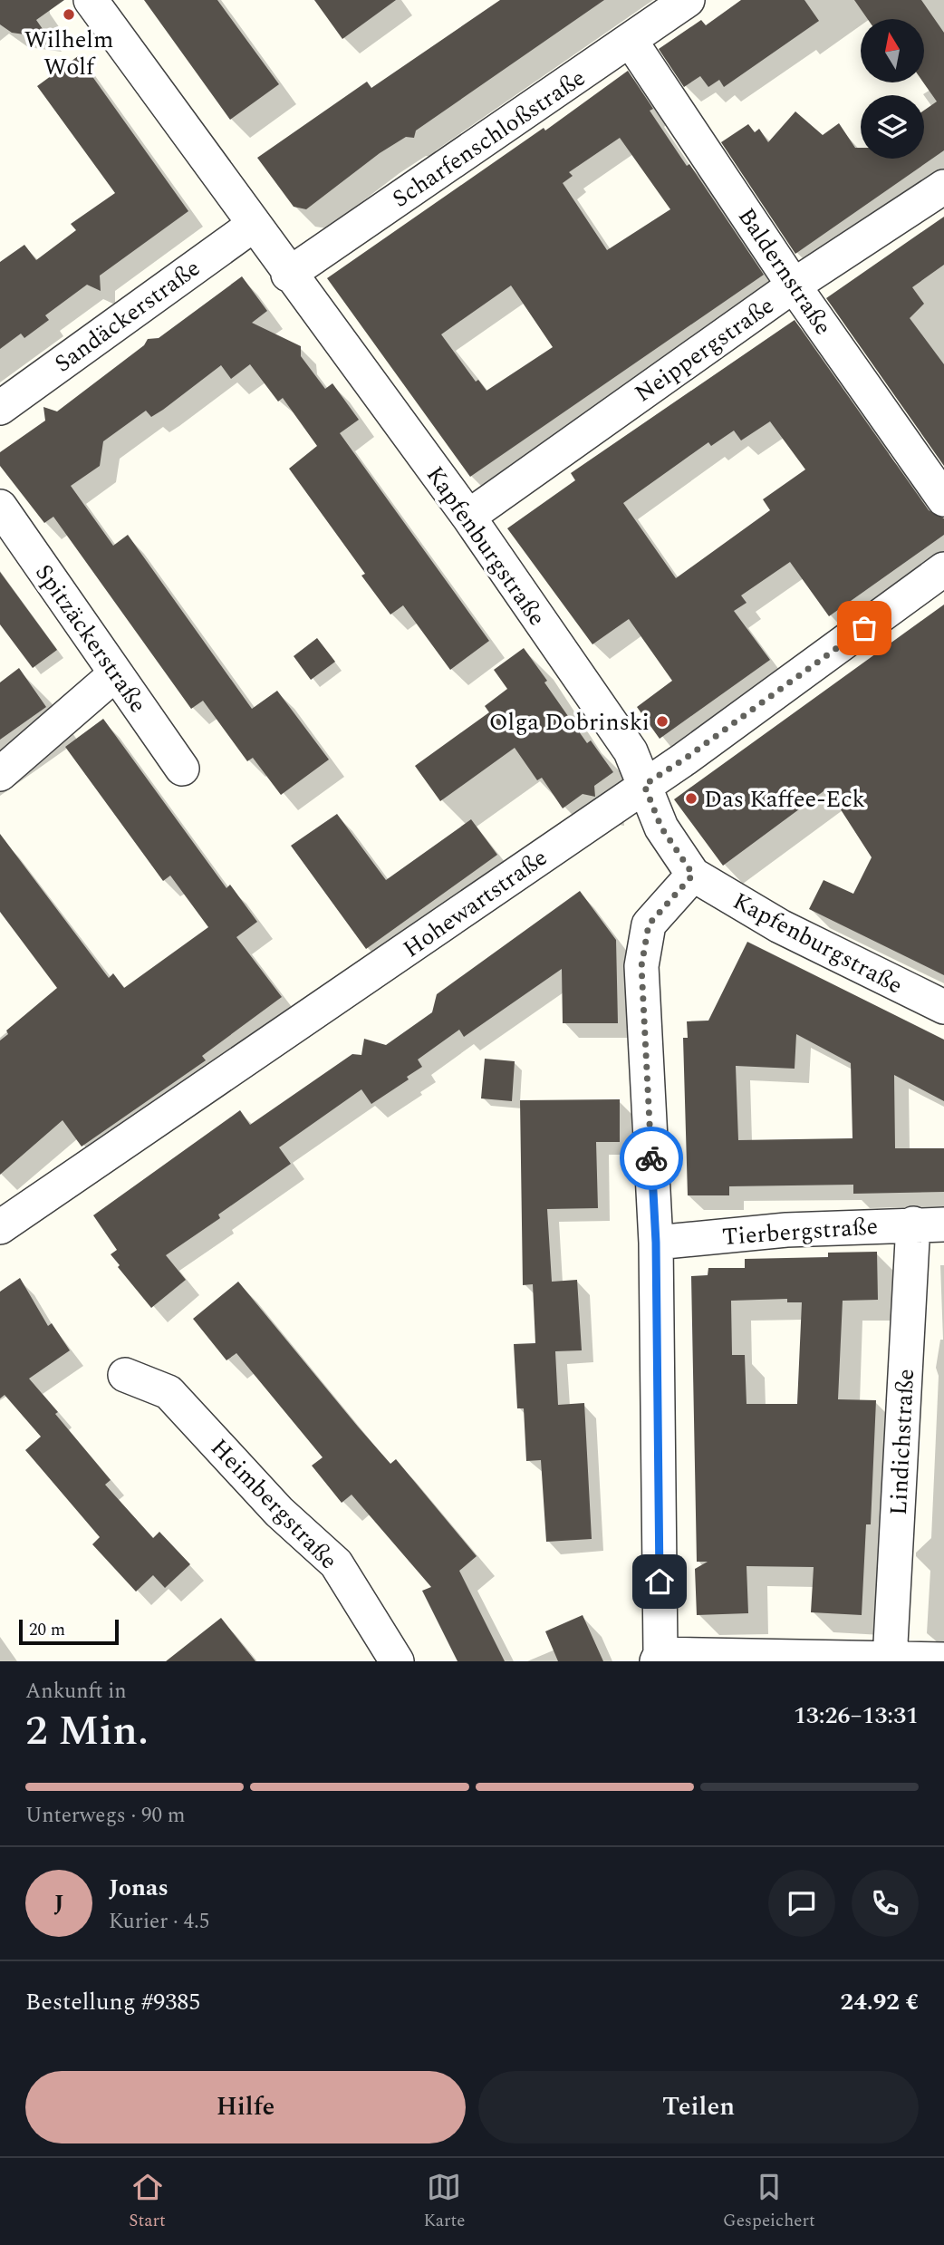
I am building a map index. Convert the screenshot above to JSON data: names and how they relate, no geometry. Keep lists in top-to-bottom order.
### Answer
{
  "streets": {
    "street": [
      "Scharfenschloßstraße",
      "Baldernstraße",
      "Sandäckerstraße",
      "Neippergstraße",
      "Kapfenburgstraße",
      "Spitzäckerstraße",
      "Hohewartstraße",
      "Tierbergstraße",
      "Lindichstraße",
      "Heimbergstraße"
    ]
  },
  "crossings": [
    ["Scharfenschloßstraße", "Baldernstraße"],
    ["Scharfenschloßstraße", "Kapfenburgstraße"],
    ["Baldernstraße", "Neippergstraße"],
    ["Sandäckerstraße", "Kapfenburgstraße"],
    ["Neippergstraße", "Kapfenburgstraße"],
    ["Kapfenburgstraße", "Hohewartstraße"],
    ["Tierbergstraße", "Lindichstraße"]
  ],
  "places": ["Wilhelm Wolf", "Olga Dobrinski", "Das Kaffee-Eck"],
  "scale_bar": "20 m",
  "north": "top",
  "page": {
    "scale": "20 m",
    "heading": ["2 Min.", "Ankunft in", "13:26–13:31"],
    "panel": [
      "Jonas",
      "Kurier · 4.5",
      "Bestellung #9385",
      "24.92 €"
    ],
    "bar": "Unterwegs · 90 m",
    "round": "J",
    "buttons": ["Hilfe", "Teilen"],
    "tabs": ["Start", "Karte", "Gespeichert"]
  }
}
